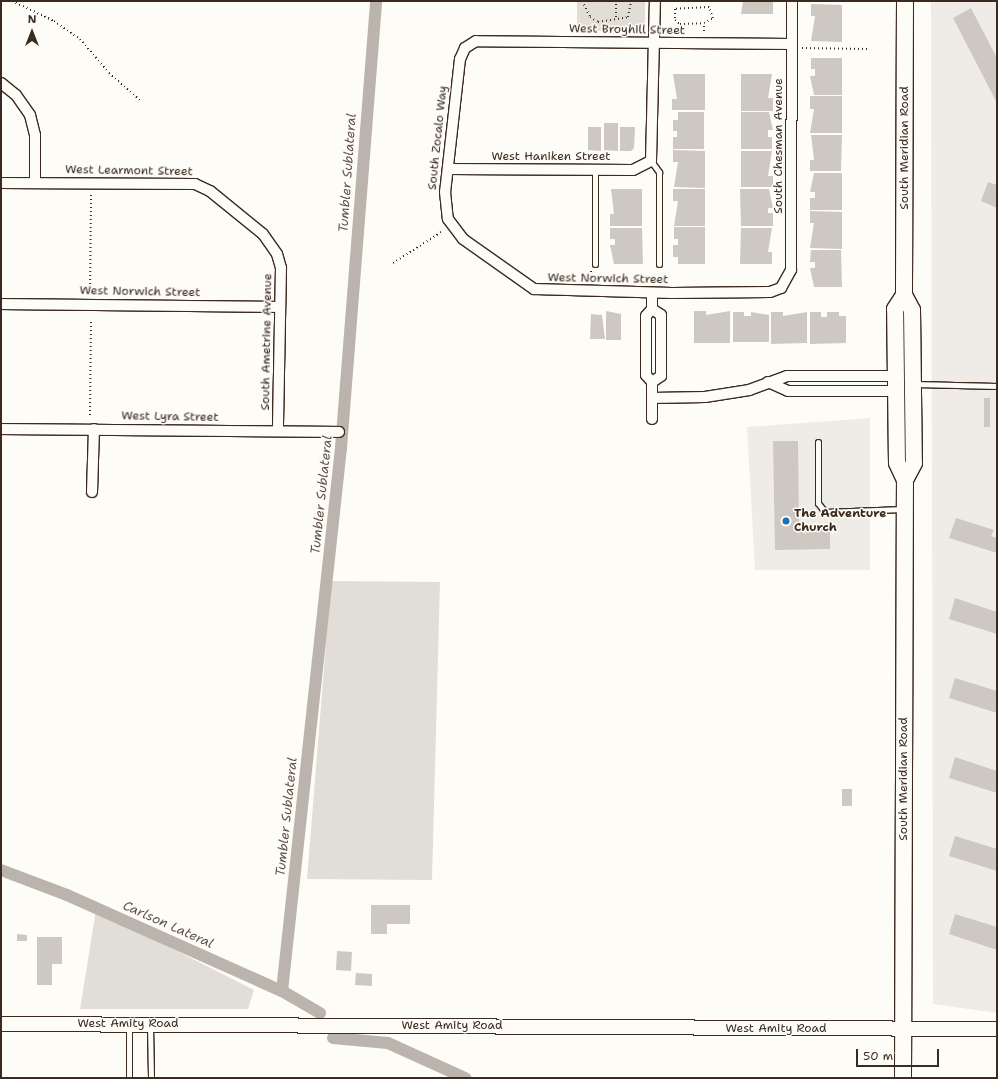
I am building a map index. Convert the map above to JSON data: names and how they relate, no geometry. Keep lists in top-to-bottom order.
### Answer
{
  "streets": {
    "main road": ["South Meridian Road", "West Amity Road"],
    "street": [
      "West Broyhill Street",
      "South Zocalo Way",
      "South Chesman Avenue",
      "West Haniken Street",
      "West Learmont Street",
      "West Norwich Street",
      "South Ametrine Avenue",
      "West Lyra Street"
    ]
  },
  "crossings": [
    ["West Broyhill Street", "South Zocalo Way"],
    ["West Broyhill Street", "South Chesman Avenue"],
    ["South Zocalo Way", "West Haniken Street"],
    ["South Zocalo Way", "West Norwich Street"],
    ["South Chesman Avenue", "West Norwich Street"],
    ["South Meridian Road", "West Amity Road"],
    ["West Learmont Street", "South Ametrine Avenue"],
    ["West Norwich Street", "South Ametrine Avenue"],
    ["South Ametrine Avenue", "West Lyra Street"]
  ],
  "water": ["Tumbler Sublateral", "Carlson Lateral"],
  "places": ["The Adventure Church"],
  "scale_bar": "50 m",
  "north": "top"
}
